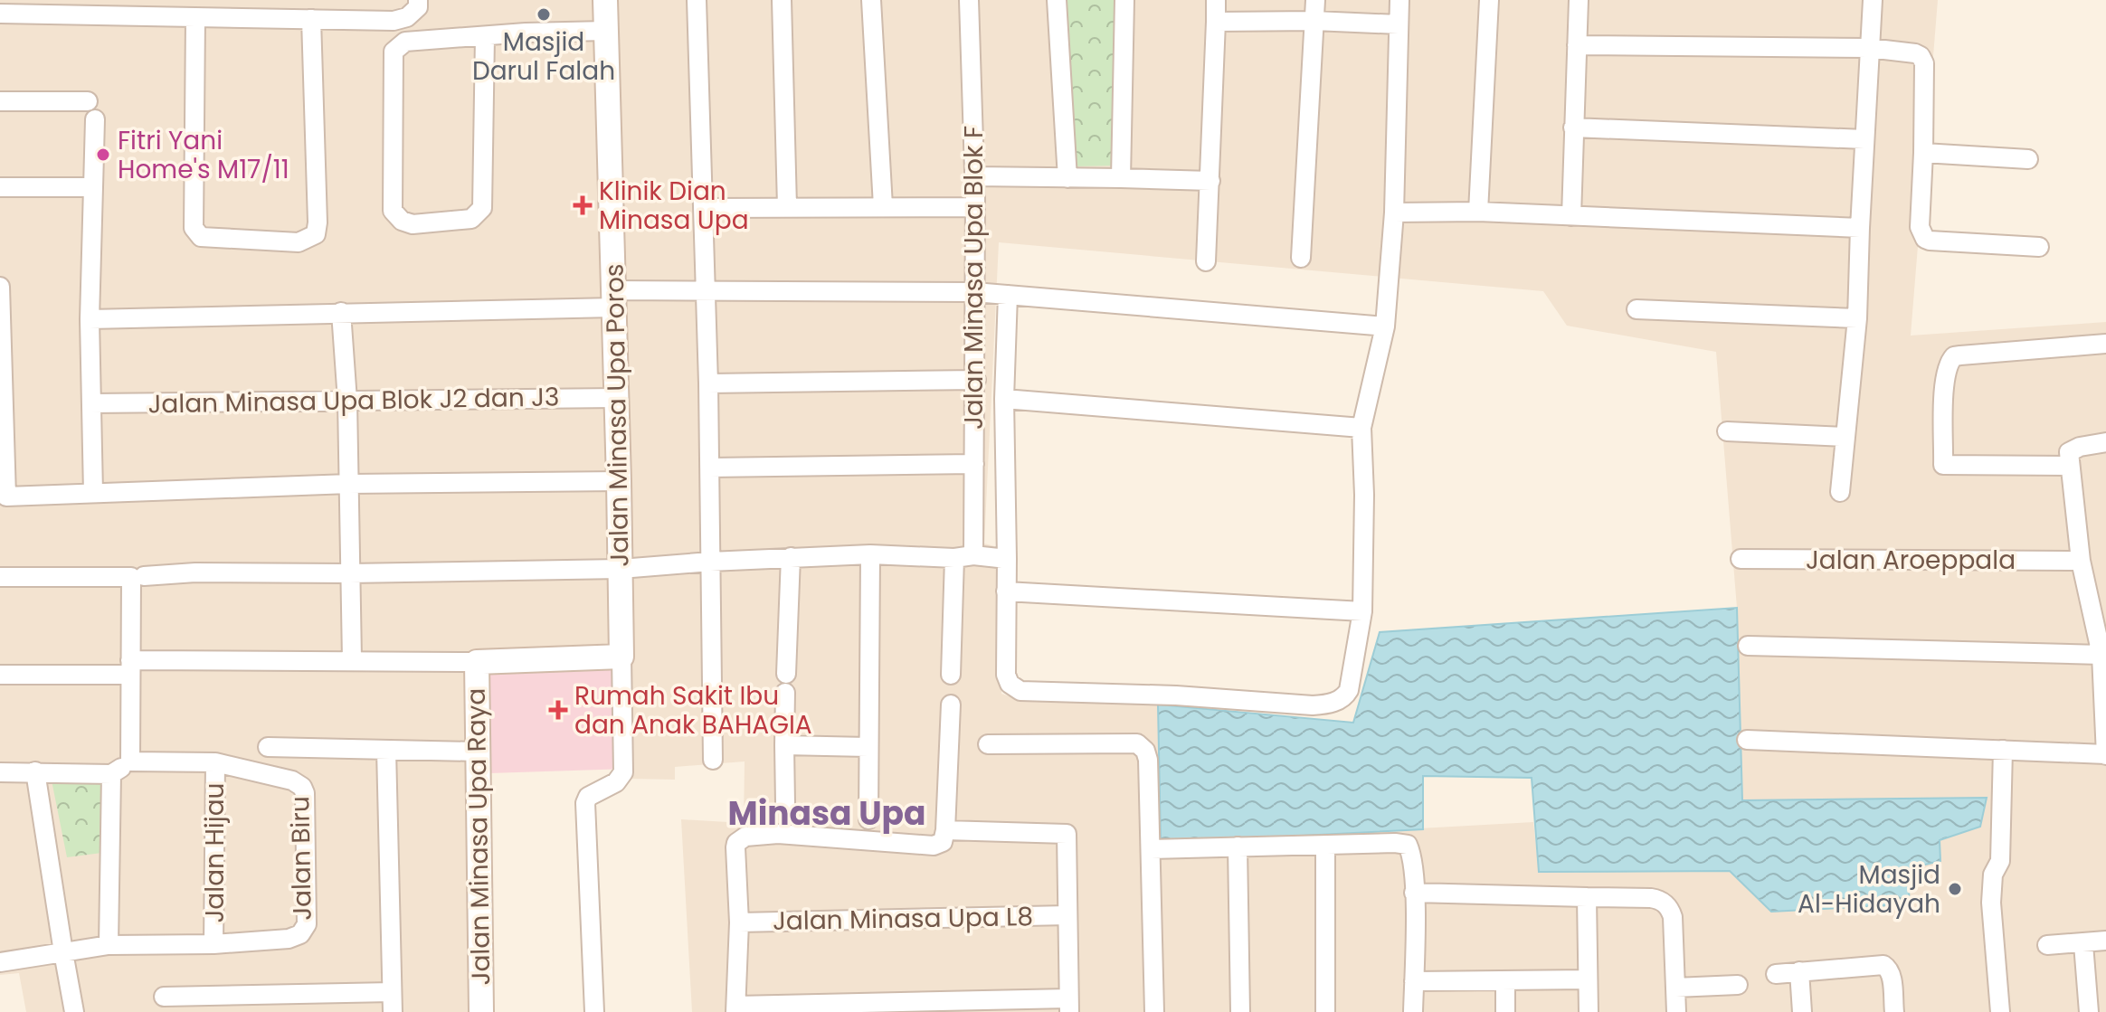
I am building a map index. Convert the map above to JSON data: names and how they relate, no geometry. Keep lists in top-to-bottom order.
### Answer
{
  "streets": {
    "street": [
      "Jalan Minasa Upa Blok F",
      "Jalan Minasa Upa Blok J2 dan J3",
      "Jalan Minasa Upa Poros",
      "Jalan Aroeppala",
      "Jalan Minasa Upa Raya",
      "Jalan Hijau",
      "Jalan Biru",
      "Jalan Minasa Upa L8"
    ]
  },
  "crossings": [
    ["Jalan Minasa Upa Blok J2 dan J3", "Jalan Minasa Upa Poros"],
    ["Jalan Hijau", "Jalan Biru"]
  ],
  "districts": ["Minasa Upa"],
  "places": {
    "other": ["Masjid Darul Falah", "Fitri Yani Home's M17/11", "Masjid Al-Hidayah"],
    "health": ["Klinik Dian Minasa Upa", "Rumah Sakit Ibu dan Anak BAHAGIA"]
  }
}
